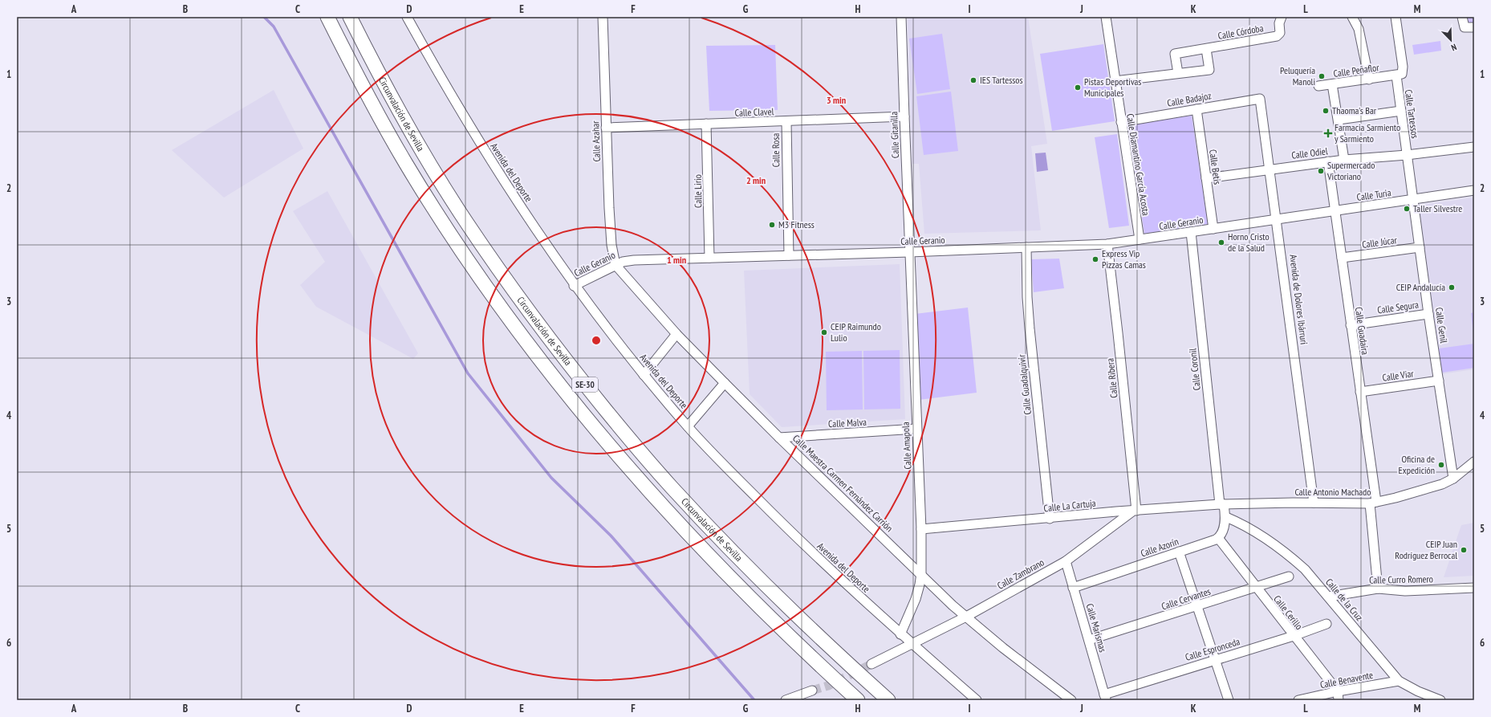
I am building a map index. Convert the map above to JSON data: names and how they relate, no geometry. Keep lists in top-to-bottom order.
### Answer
{
  "streets": {
    "highway": ["Circunvalación de Sevilla", "SE-30"],
    "street": [
      "Calle Córdoba",
      "Calle Peñaflor",
      "Calle Badajoz",
      "Calle Clavel",
      "Calle Tartessos",
      "Calle Gitanilla",
      "Calle Azahar",
      "Calle Rosa",
      "Calle Odiel",
      "Calle Diamantino García Acosta",
      "Calle Betis",
      "Avenida del Deporte",
      "Calle Lirio",
      "Calle Turia",
      "Calle Geranio",
      "Calle Júcar",
      "Avenida de Dolores Ibárruri",
      "Calle Segura",
      "Calle Genil",
      "Calle Guadaira",
      "Calle Coronil",
      "Calle Viar",
      "Calle Ribera",
      "Calle Guadalquivir",
      "Calle Malva",
      "Calle Amapola",
      "Calle Maestra Carmen Fernández Carrión",
      "Calle Antonio Machado",
      "Calle La Cartuja",
      "Calle Azorín",
      "Calle Zambrano",
      "Calle Curro Romero",
      "Calle Cervantes",
      "Calle de la Cruz",
      "Calle Cerillo",
      "Calle Marismas",
      "Calle Espronceda",
      "Calle Benavente"
    ]
  },
  "crossings": [
    ["Calle Peñaflor", "Calle Tartessos"],
    ["Calle Badajoz", "Calle Diamantino García Acosta"],
    ["Calle Badajoz", "Calle Betis"],
    ["Calle Badajoz", "Avenida de Dolores Ibárruri"],
    ["Calle Clavel", "Calle Gitanilla"],
    ["Calle Clavel", "Calle Azahar"],
    ["Calle Clavel", "Calle Rosa"],
    ["Calle Clavel", "Calle Lirio"],
    ["Calle Tartessos", "Calle Odiel"],
    ["Calle Tartessos", "Calle Genil"],
    ["Calle Gitanilla", "Calle Geranio"],
    ["Calle Gitanilla", "Calle Amapola"],
    ["Calle Azahar", "Calle Geranio"],
    ["Calle Azahar", "Calle Maestra Carmen Fernández Carrión"],
    ["Calle Rosa", "Calle Geranio"],
    ["Calle Odiel", "Calle Betis"],
    ["Calle Odiel", "Avenida de Dolores Ibárruri"],
    ["Calle Odiel", "Calle Genil"],
    ["Calle Odiel", "Calle Guadaira"],
    ["Calle Diamantino García Acosta", "Calle Geranio"],
    ["Calle Betis", "Calle Geranio"],
    ["Avenida del Deporte", "Calle Geranio"],
    ["Avenida del Deporte", "Calle Amapola"],
    ["Avenida del Deporte", "Calle Zambrano"],
    ["Calle Lirio", "Calle Geranio"],
    ["Calle Turia", "Calle Geranio"],
    ["Calle Turia", "Avenida de Dolores Ibárruri"],
    ["Calle Turia", "Calle Genil"],
    ["Calle Turia", "Calle Guadaira"],
    ["Calle Geranio", "Avenida de Dolores Ibárruri"],
    ["Calle Geranio", "Calle Coronil"],
    ["Calle Geranio", "Calle Ribera"],
    ["Calle Geranio", "Calle Guadalquivir"],
    ["Calle Geranio", "Calle Amapola"],
    ["Calle Geranio", "Calle Maestra Carmen Fernández Carrión"],
    ["Calle Júcar", "Calle Genil"],
    ["Calle Júcar", "Calle Guadaira"],
    ["Avenida de Dolores Ibárruri", "Calle Antonio Machado"],
    ["Calle Segura", "Calle Genil"],
    ["Calle Segura", "Calle Guadaira"],
    ["Calle Genil", "Calle Viar"],
    ["Calle Genil", "Calle Antonio Machado"],
    ["Calle Guadaira", "Calle Viar"],
    ["Calle Guadaira", "Calle Antonio Machado"],
    ["Calle Guadaira", "Calle Curro Romero"],
    ["Calle Coronil", "Calle Antonio Machado"],
    ["Calle Coronil", "Calle La Cartuja"],
    ["Calle Ribera", "Calle La Cartuja"],
    ["Calle Ribera", "Calle Zambrano"],
    ["Calle Guadalquivir", "Calle La Cartuja"],
    ["Calle Malva", "Calle Amapola"],
    ["Calle Malva", "Calle Maestra Carmen Fernández Carrión"],
    ["Calle Amapola", "Calle Maestra Carmen Fernández Carrión"],
    ["Calle Amapola", "Calle La Cartuja"],
    ["Calle Maestra Carmen Fernández Carrión", "Calle Zambrano"],
    ["Calle Antonio Machado", "Calle La Cartuja"],
    ["Calle La Cartuja", "Calle Zambrano"],
    ["Calle Azorín", "Calle Cerillo"],
    ["Calle Azorín", "Calle Marismas"],
    ["Calle Zambrano", "Calle Marismas"],
    ["Calle Curro Romero", "Calle de la Cruz"],
    ["Calle Cervantes", "Calle Cerillo"],
    ["Calle Cervantes", "Calle Marismas"],
    ["Calle de la Cruz", "Calle Benavente"],
    ["Calle Cerillo", "Calle Espronceda"],
    ["Calle Cerillo", "Calle Benavente"],
    ["Calle Marismas", "Calle Espronceda"]
  ],
  "places": {
    "other": [
      "Peluquería Manoli",
      "IES Tartessos",
      "Pistas Deportivas Municipales",
      "Thaoma's Bar",
      "Supermercado Victoriano",
      "Taller Silvestre",
      "M3 Fitness",
      "Horno Cristo de la Salud",
      "Express Vip Pizzas Camas",
      "CEIP Andalucía",
      "CEIP Raimundo Lulio",
      "Oficina de Expedición",
      "CEIP Juan Rodríguez Berrocal"
    ],
    "health": ["Farmacia Sarmiento y Sarmiento"]
  },
  "north": "bottom right",
  "grid": {
    "columns": [
      "A",
      "B",
      "C",
      "D",
      "E",
      "F",
      "G",
      "H",
      "I",
      "J",
      "K",
      "L",
      "M"
    ],
    "rows": [
      "1",
      "2",
      "3",
      "4",
      "5",
      "6"
    ]
  },
  "rings": ["3 min", "2 min", "1 min"]
}
